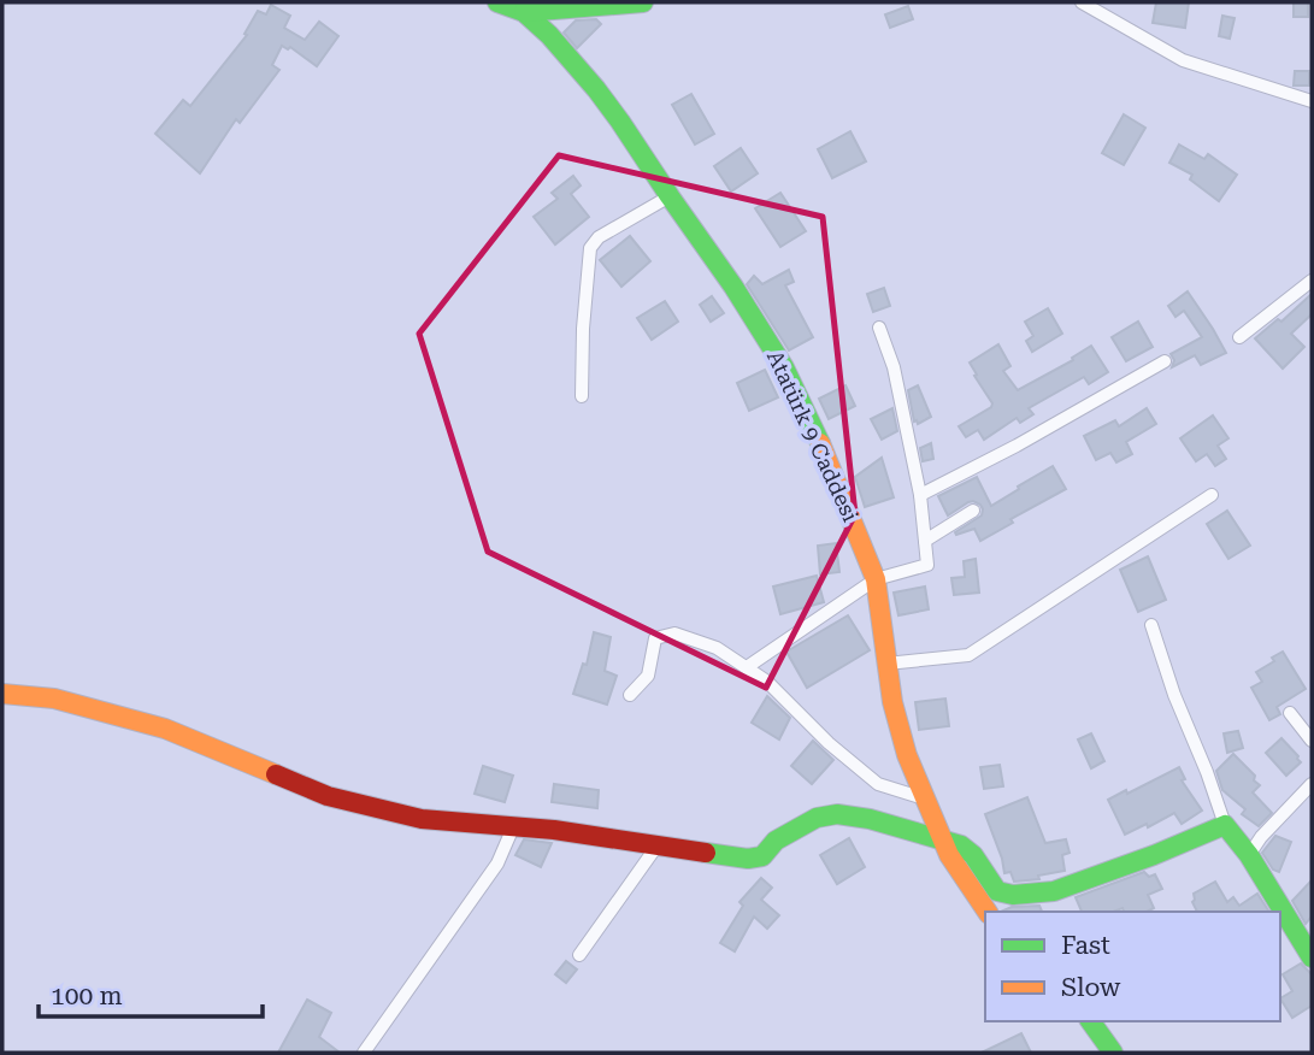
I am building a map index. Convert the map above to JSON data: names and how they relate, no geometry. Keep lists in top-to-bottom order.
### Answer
{
  "streets": {
    "street": ["Atatürk 9 Caddesi"]
  },
  "legend": ["Fast", "Slow"],
  "scale_bar": "100 m"
}
